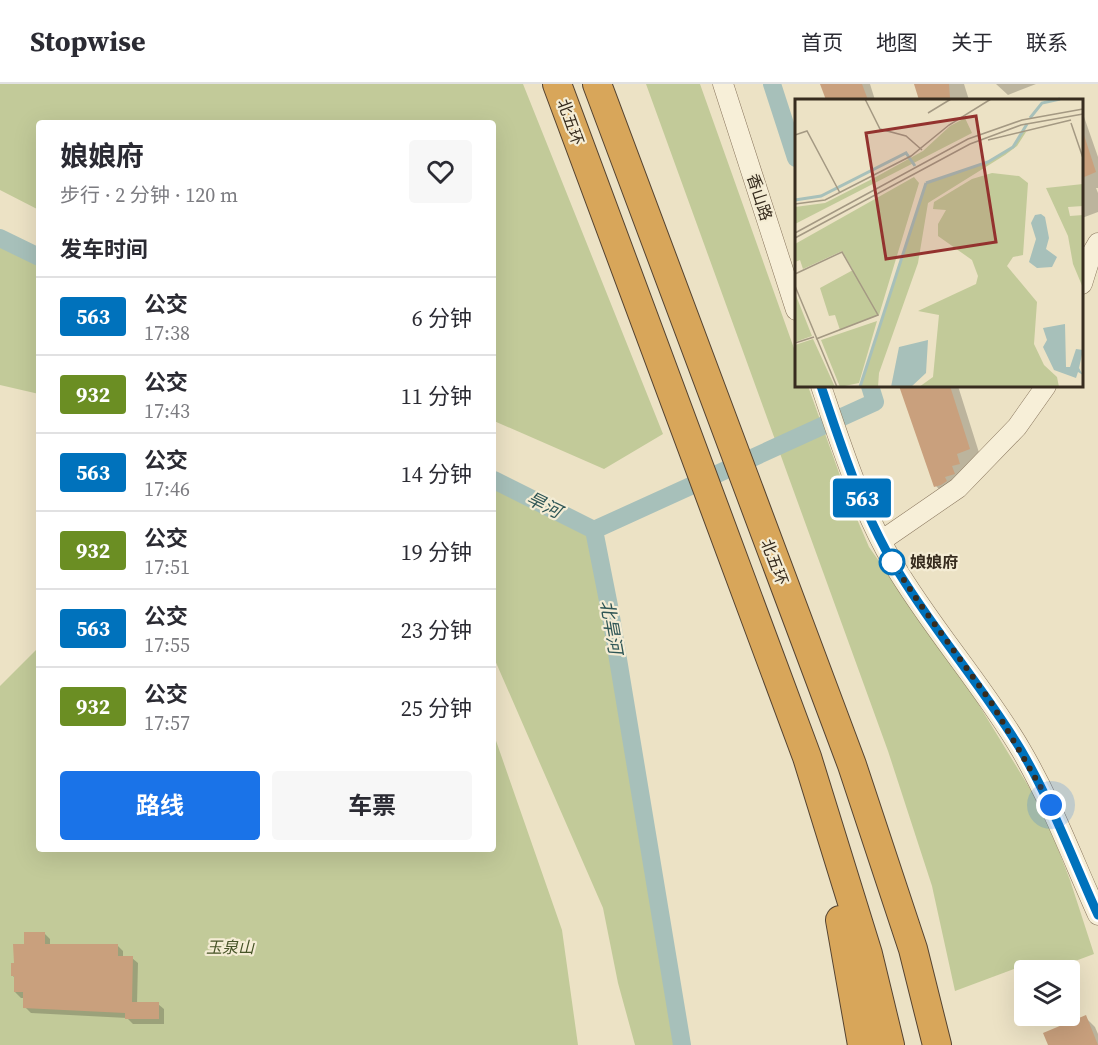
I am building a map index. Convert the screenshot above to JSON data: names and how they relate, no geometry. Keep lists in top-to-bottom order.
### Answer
{
  "streets": {
    "highway": ["北五环"],
    "street": ["香山路"]
  },
  "water": ["旱河", "北旱河"],
  "parks": ["玉泉山"],
  "places": ["娘娘府"],
  "lines": ["bus line 563"],
  "page": {
    "header": "Stopwise",
    "nav": [
      "首页",
      "地图",
      "关于",
      "联系"
    ],
    "on_map": "563",
    "heading": [
      ["娘娘府", "步行 · 2 分钟 · 120 m"],
      "发车时间"
    ],
    "list": [
      {
        "mark": "563",
        "name": "公交",
        "note": "17:38",
        "value": "6 分钟"
      },
      {
        "mark": "932",
        "name": "公交",
        "note": "17:43",
        "value": "11 分钟"
      },
      {
        "mark": "563",
        "name": "公交",
        "note": "17:46",
        "value": "14 分钟"
      },
      {
        "mark": "932",
        "name": "公交",
        "note": "17:51",
        "value": "19 分钟"
      },
      {
        "mark": "563",
        "name": "公交",
        "note": "17:55",
        "value": "23 分钟"
      },
      {
        "mark": "932",
        "name": "公交",
        "note": "17:57",
        "value": "25 分钟"
      }
    ],
    "buttons": ["路线", "车票"]
  }
}
